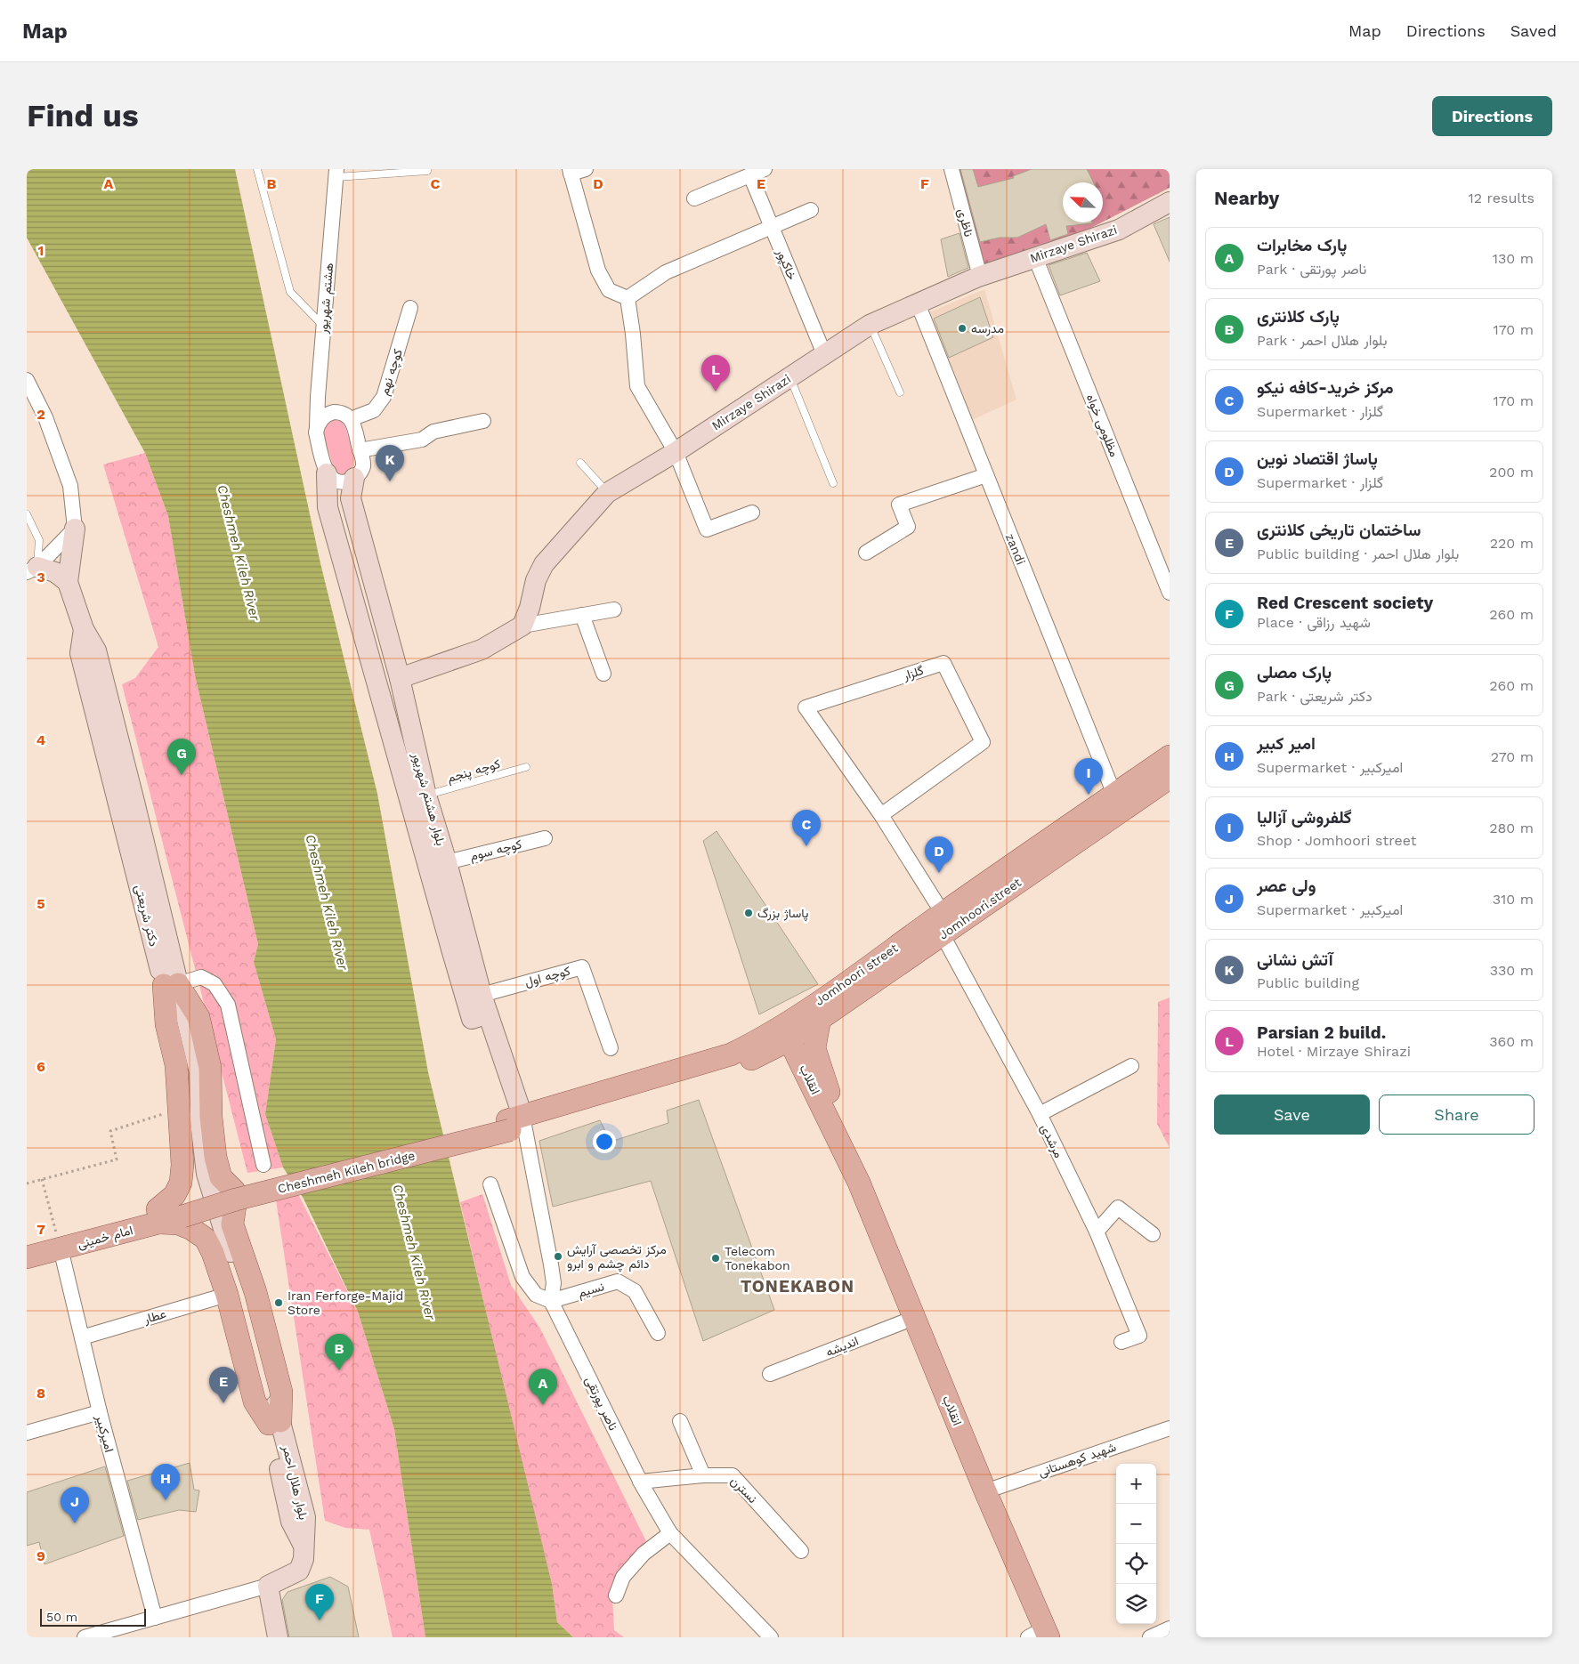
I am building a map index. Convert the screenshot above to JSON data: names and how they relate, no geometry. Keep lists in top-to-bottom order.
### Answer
{
  "streets": {
    "main road": [
      "Jomhoori.street",
      "Jomhoori street",
      "انقلاب",
      "Cheshmeh Kileh bridge",
      "امام خمینی"
    ],
    "street": [
      "ناظری",
      "Mirzaye Shirazi",
      "خاکپور",
      "هشتم شهریور",
      "کوچه نهم",
      "مظلومی خواه",
      "zandi",
      "گلزار",
      "بلوار هشتم شهریور",
      "کوچه سوم",
      "دکتر شریعتی",
      "کوچه اول",
      "مرشدی",
      "نسیم",
      "عطار",
      "اندیشه",
      "ناصر پورتقی",
      "امیرکبیر",
      "شهید کوهستانی",
      "بلوار هلال احمر",
      "نسترن"
    ],
    "lane": ["کوچه پنجم"]
  },
  "crossings": [
    ["ناظری", "Mirzaye Shirazi"],
    ["Mirzaye Shirazi", "خاکپور"],
    ["Mirzaye Shirazi", "مظلومی خواه"],
    ["Mirzaye Shirazi", "zandi"],
    ["هشتم شهریور", "کوچه نهم"],
    ["هشتم شهریور", "بلوار هشتم شهریور"],
    ["کوچه نهم", "بلوار هشتم شهریور"],
    ["zandi", "Jomhoori street"],
    ["گلزار", "Jomhoori street"],
    ["کوچه پنجم", "بلوار هشتم شهریور"],
    ["بلوار هشتم شهریور", "کوچه سوم"],
    ["بلوار هشتم شهریور", "Jomhoori street"],
    ["بلوار هشتم شهریور", "کوچه اول"],
    ["بلوار هشتم شهریور", "Cheshmeh Kileh bridge"],
    ["Jomhoori.street", "Jomhoori street"],
    ["Jomhoori.street", "انقلاب"],
    ["Jomhoori.street", "مرشدی"],
    ["دکتر شریعتی", "بلوار هلال احمر"],
    ["Jomhoori street", "انقلاب"],
    ["Jomhoori street", "Cheshmeh Kileh bridge"],
    ["انقلاب", "اندیشه"],
    ["انقلاب", "شهید کوهستانی"],
    ["Cheshmeh Kileh bridge", "امام خمینی"],
    ["امام خمینی", "امیرکبیر"],
    ["نسیم", "ناصر پورتقی"],
    ["عطار", "امیرکبیر"],
    ["ناصر پورتقی", "نسترن"]
  ],
  "districts": ["TONEKABON"],
  "water": ["Cheshmeh Kileh River"],
  "places": [
    "مدرسه",
    "پاساژ بزرگ",
    "مرکز تخصصی آرایش دائم چشم و ابرو",
    "Telecom Tonekabon",
    "Iran Ferforge-Majid Store"
  ],
  "scale_bar": "50 m",
  "north": "top left",
  "page": {
    "header": "Map",
    "nav": ["Map", "Directions", "Saved"],
    "buttons": [
      "Directions",
      ["Save", "Share"]
    ],
    "title": "Find us",
    "heading": ["Nearby", "12 results"],
    "list": [
      {
        "mark": "A",
        "name": "پارک مخابرات",
        "note": "Park · ناصر پورتقی",
        "value": "130 m"
      },
      {
        "mark": "B",
        "name": "پارک کلانتری",
        "note": "Park · بلوار هلال احمر",
        "value": "170 m"
      },
      {
        "mark": "C",
        "name": "مرکز خرید-کافه نیکو",
        "note": "Supermarket · گلزار",
        "value": "170 m"
      },
      {
        "mark": "D",
        "name": "پاساژ اقتصاد نوین",
        "note": "Supermarket · گلزار",
        "value": "200 m"
      },
      {
        "mark": "E",
        "name": "ساختمان تاریخی کلانتری",
        "note": "Public building · بلوار هلال احمر",
        "value": "220 m"
      },
      {
        "mark": "F",
        "name": "Red Crescent society",
        "note": "Place · شهید رزاقی",
        "value": "260 m"
      },
      {
        "mark": "G",
        "name": "پارک مصلی",
        "note": "Park · دکتر شریعتی",
        "value": "260 m"
      },
      {
        "mark": "H",
        "name": "امیر کبیر",
        "note": "Supermarket · امیرکبیر",
        "value": "270 m"
      },
      {
        "mark": "I",
        "name": "گلفروشی آزالیا",
        "note": "Shop · Jomhoori street",
        "value": "280 m"
      },
      {
        "mark": "J",
        "name": "ولی عصر",
        "note": "Supermarket · امیرکبیر",
        "value": "310 m"
      },
      {
        "mark": "K",
        "name": "آتش نشانی",
        "note": "Public building",
        "value": "330 m"
      },
      {
        "mark": "L",
        "name": "Parsian 2 build.",
        "note": "Hotel · Mirzaye Shirazi",
        "value": "360 m"
      }
    ],
    "pins": [
      "L",
      "K",
      "G",
      "I",
      "C",
      "D",
      "B",
      "E",
      "A",
      "H",
      "J",
      "F"
    ],
    "map_buttons": ["+", "−"],
    "scale": "50 m"
  },
  "grid": {
    "columns": [
      "A",
      "B",
      "C",
      "D",
      "E",
      "F"
    ],
    "rows": [
      "1",
      "2",
      "3",
      "4",
      "5",
      "6",
      "7",
      "8",
      "9"
    ]
  }
}
